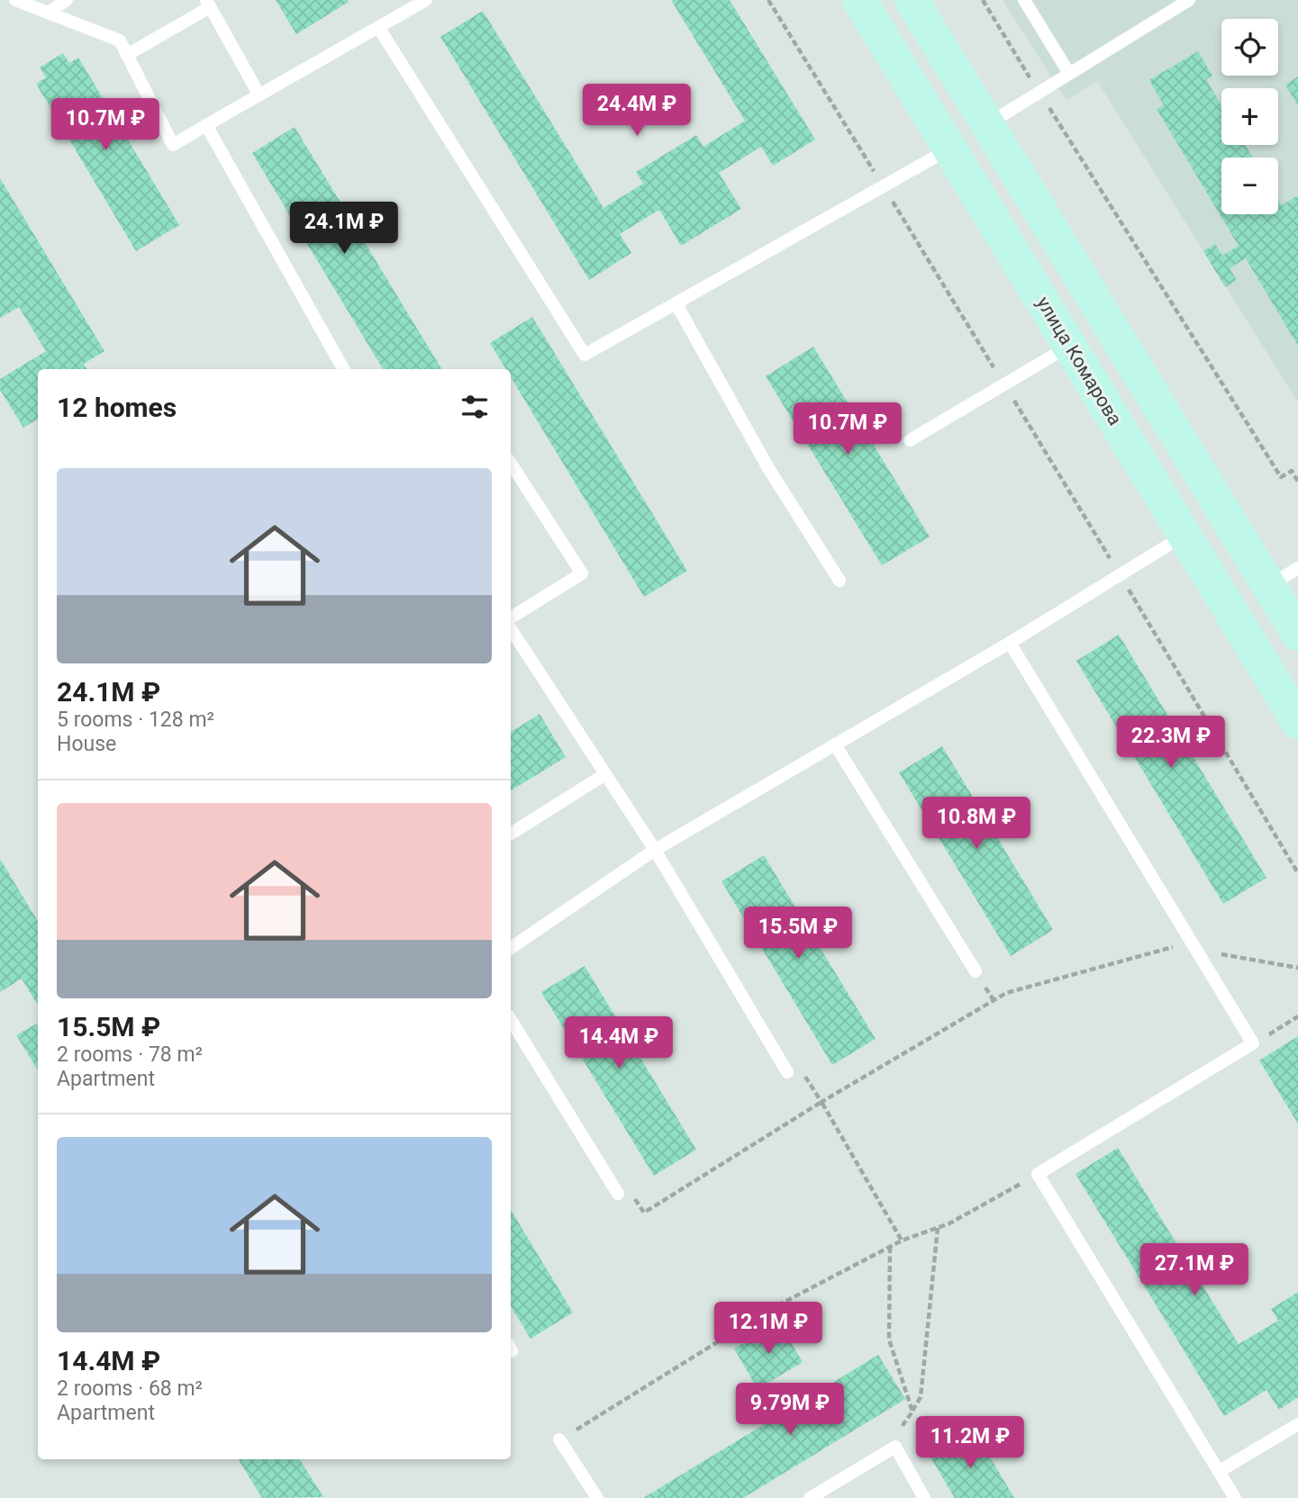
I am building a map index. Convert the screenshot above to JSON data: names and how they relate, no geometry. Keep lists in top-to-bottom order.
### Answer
{
  "streets": {
    "main road": ["улица Комарова"]
  },
  "page": {
    "map_buttons": ["+", "−"],
    "price": [
      "24.4M ₽",
      "10.7M ₽",
      "24.1M ₽",
      "10.7M ₽",
      "22.3M ₽",
      "10.8M ₽",
      "15.5M ₽",
      "14.4M ₽",
      "27.1M ₽",
      "12.1M ₽",
      "9.79M ₽",
      "11.2M ₽"
    ],
    "heading": "12 homes",
    "list": [
      {
        "name": "24.1M ₽",
        "note": "5 rooms · 128 m² · House"
      },
      {
        "name": "15.5M ₽",
        "note": "2 rooms · 78 m² · Apartment"
      },
      {
        "name": "14.4M ₽",
        "note": "2 rooms · 68 m² · Apartment"
      }
    ]
  }
}
